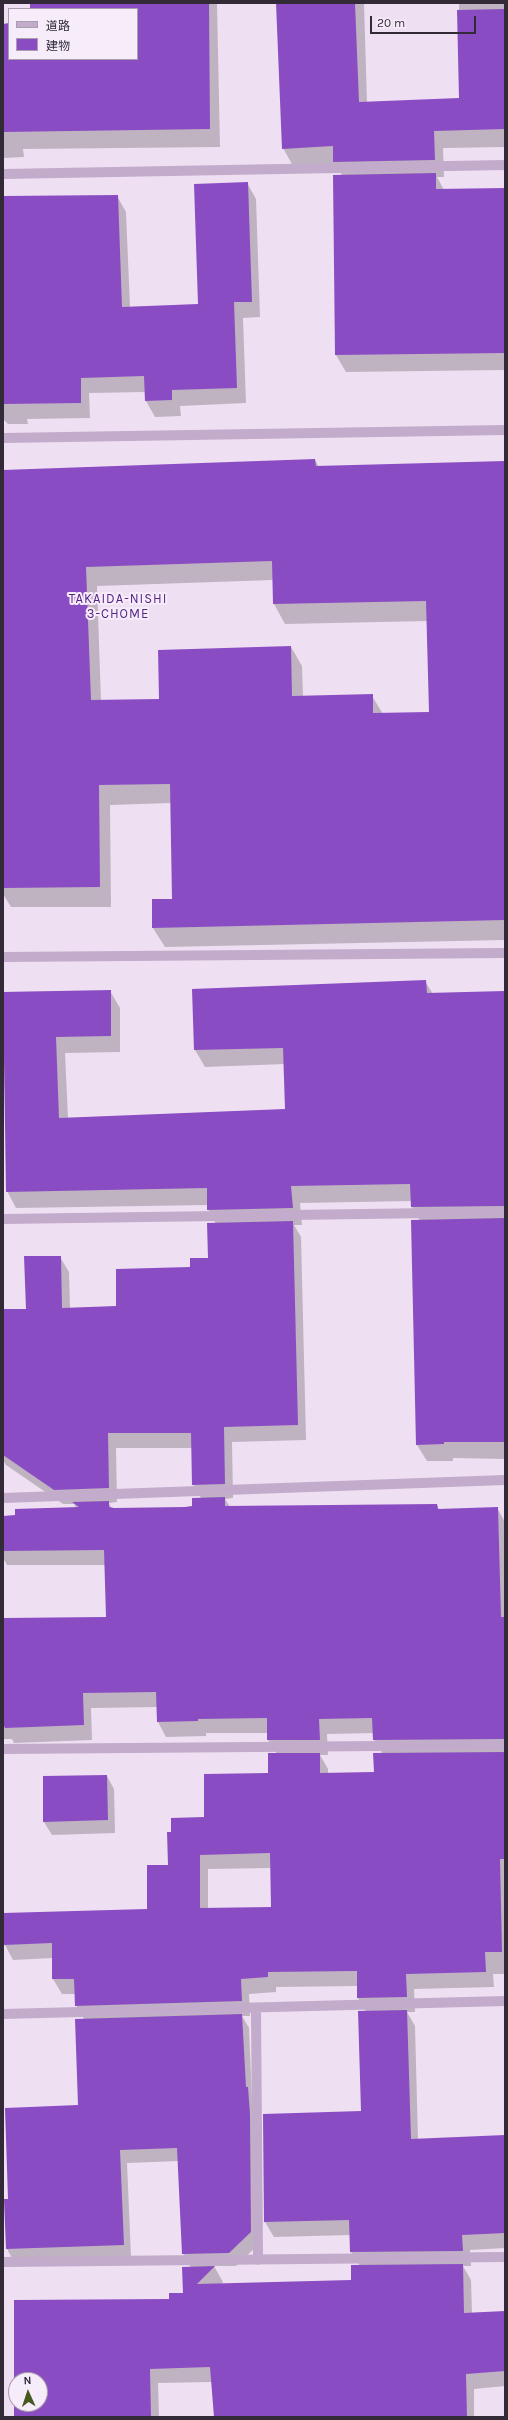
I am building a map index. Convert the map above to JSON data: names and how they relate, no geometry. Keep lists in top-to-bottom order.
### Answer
{
  "districts": ["TAKAIDA-NISHI 3-CHOME"],
  "legend": ["道路", "建物"],
  "scale_bar": "20 m",
  "north": "top"
}
